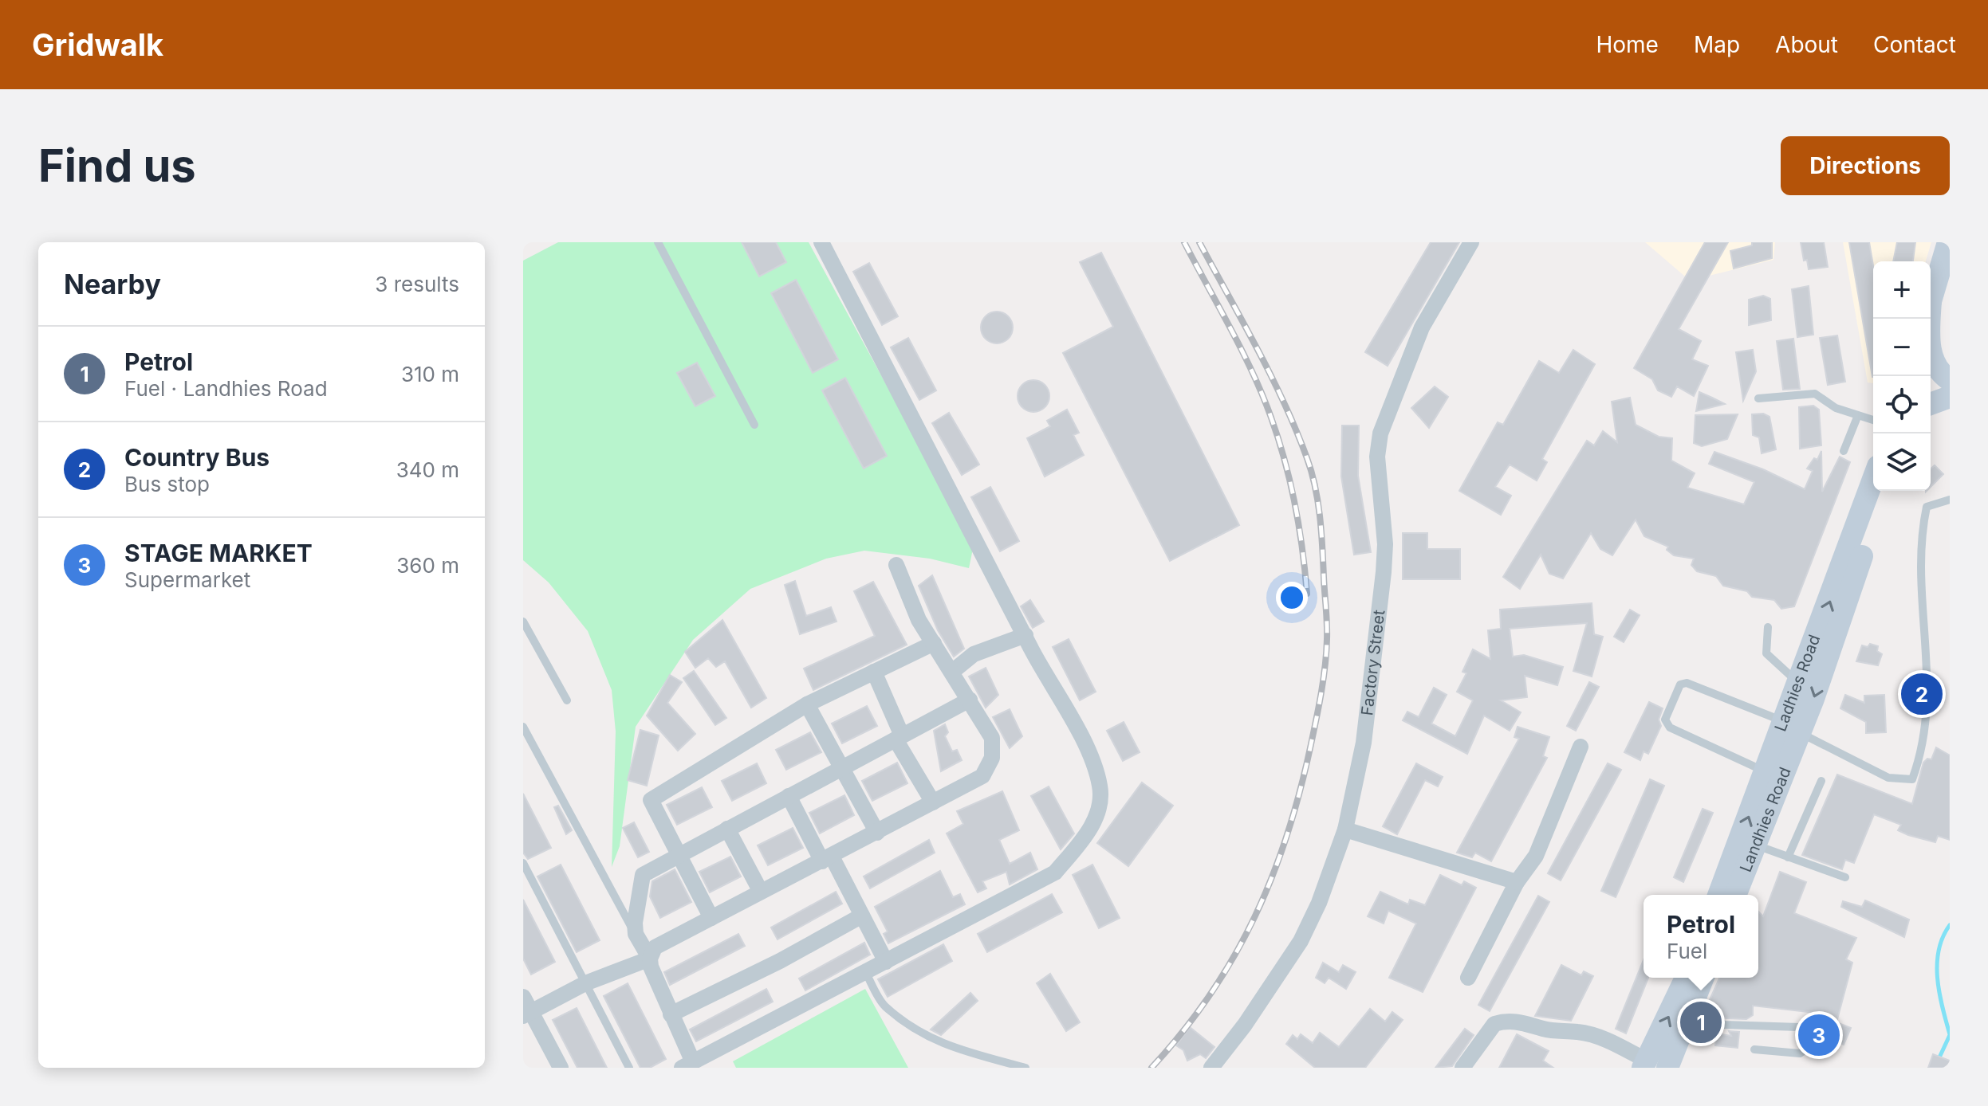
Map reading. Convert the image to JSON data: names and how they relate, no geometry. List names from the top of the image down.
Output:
{
  "streets": {
    "main road": ["Ladhies Road", "Landhies Road"],
    "street": ["Factory Street"]
  },
  "crossings": [
    ["Ladhies Road", "Landhies Road"]
  ],
  "one_way": ["Ladhies Road", "Landhies Road"],
  "page": {
    "header": "Gridwalk",
    "nav": [
      "Home",
      "Map",
      "About",
      "Contact"
    ],
    "buttons": "Directions",
    "title": "Find us",
    "heading": ["Nearby", "3 results"],
    "map_buttons": ["+", "−"],
    "list": [
      {
        "mark": "1",
        "name": "Petrol",
        "note": "Fuel · Landhies Road",
        "value": "310 m"
      },
      {
        "mark": "2",
        "name": "Country Bus",
        "note": "Bus stop",
        "value": "340 m"
      },
      {
        "mark": "3",
        "name": "STAGE MARKET",
        "note": "Supermarket",
        "value": "360 m"
      }
    ],
    "pins": ["2", "1", "3"],
    "popup": ["Petrol", "Fuel"]
  }
}
